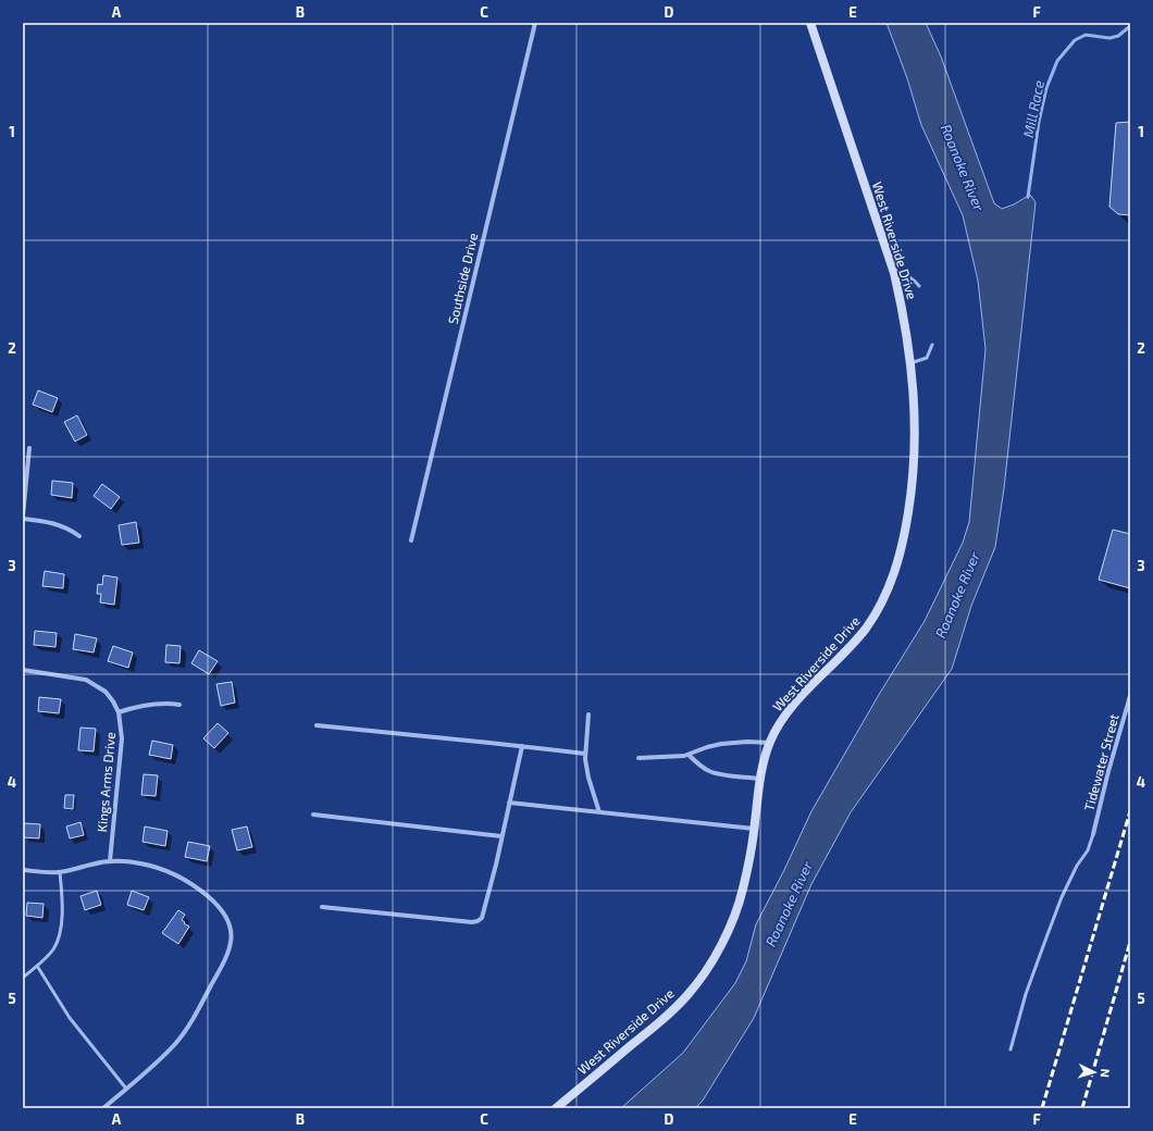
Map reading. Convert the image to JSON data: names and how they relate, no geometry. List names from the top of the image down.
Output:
{
  "streets": {
    "street": [
      "West Riverside Drive",
      "Southside Drive",
      "Tidewater Street",
      "Kings Arms Drive"
    ]
  },
  "water": ["Mill Race", "Roanoke River"],
  "north": "right",
  "grid": {
    "columns": [
      "A",
      "B",
      "C",
      "D",
      "E",
      "F"
    ],
    "rows": [
      "1",
      "2",
      "3",
      "4",
      "5"
    ]
  }
}
